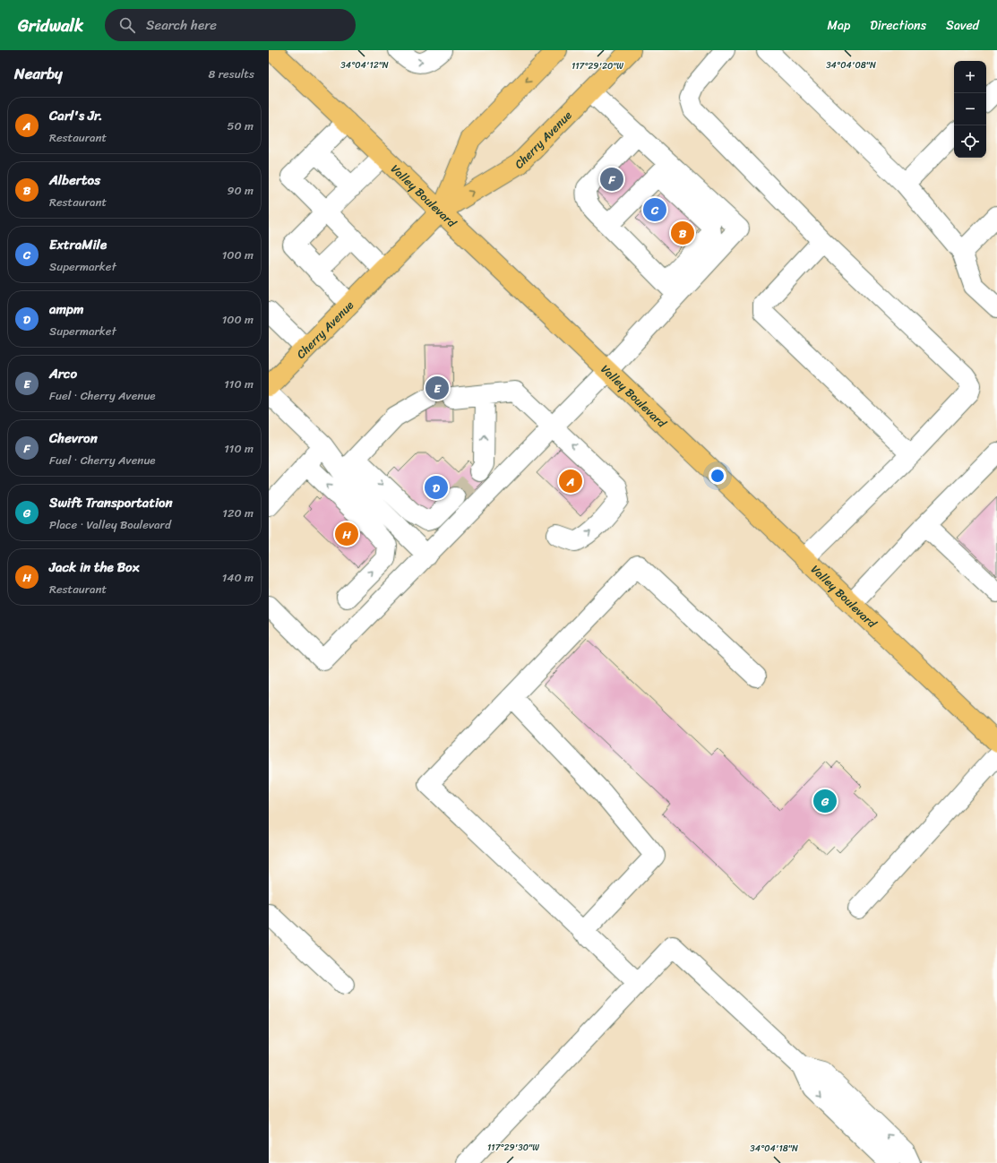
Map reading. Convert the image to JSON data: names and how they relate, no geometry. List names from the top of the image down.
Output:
{
  "streets": {
    "main road": ["Cherry Avenue", "Valley Boulevard"]
  },
  "crossings": [
    ["Cherry Avenue", "Valley Boulevard"]
  ],
  "page": {
    "header": "Gridwalk",
    "search": "Search here",
    "nav": ["Map", "Directions", "Saved"],
    "heading": ["Nearby", "8 results"],
    "map_buttons": ["+", "−"],
    "list": [
      {
        "mark": "A",
        "name": "Carl's Jr.",
        "note": "Restaurant",
        "value": "50 m"
      },
      {
        "mark": "B",
        "name": "Albertos",
        "note": "Restaurant",
        "value": "90 m"
      },
      {
        "mark": "C",
        "name": "ExtraMile",
        "note": "Supermarket",
        "value": "100 m"
      },
      {
        "mark": "D",
        "name": "ampm",
        "note": "Supermarket",
        "value": "100 m"
      },
      {
        "mark": "E",
        "name": "Arco",
        "note": "Fuel · Cherry Avenue",
        "value": "110 m"
      },
      {
        "mark": "F",
        "name": "Chevron",
        "note": "Fuel · Cherry Avenue",
        "value": "110 m"
      },
      {
        "mark": "G",
        "name": "Swift Transportation",
        "note": "Place · Valley Boulevard",
        "value": "120 m"
      },
      {
        "mark": "H",
        "name": "Jack in the Box",
        "note": "Restaurant",
        "value": "140 m"
      }
    ],
    "pins": [
      "F",
      "C",
      "B",
      "E",
      "A",
      "D",
      "H",
      "G"
    ]
  },
  "coordinates": [
    "34°04'12\"N",
    "34°04'08\"N",
    "117°29'20\"W",
    "117°29'30\"W",
    "34°04'18\"N"
  ]
}
